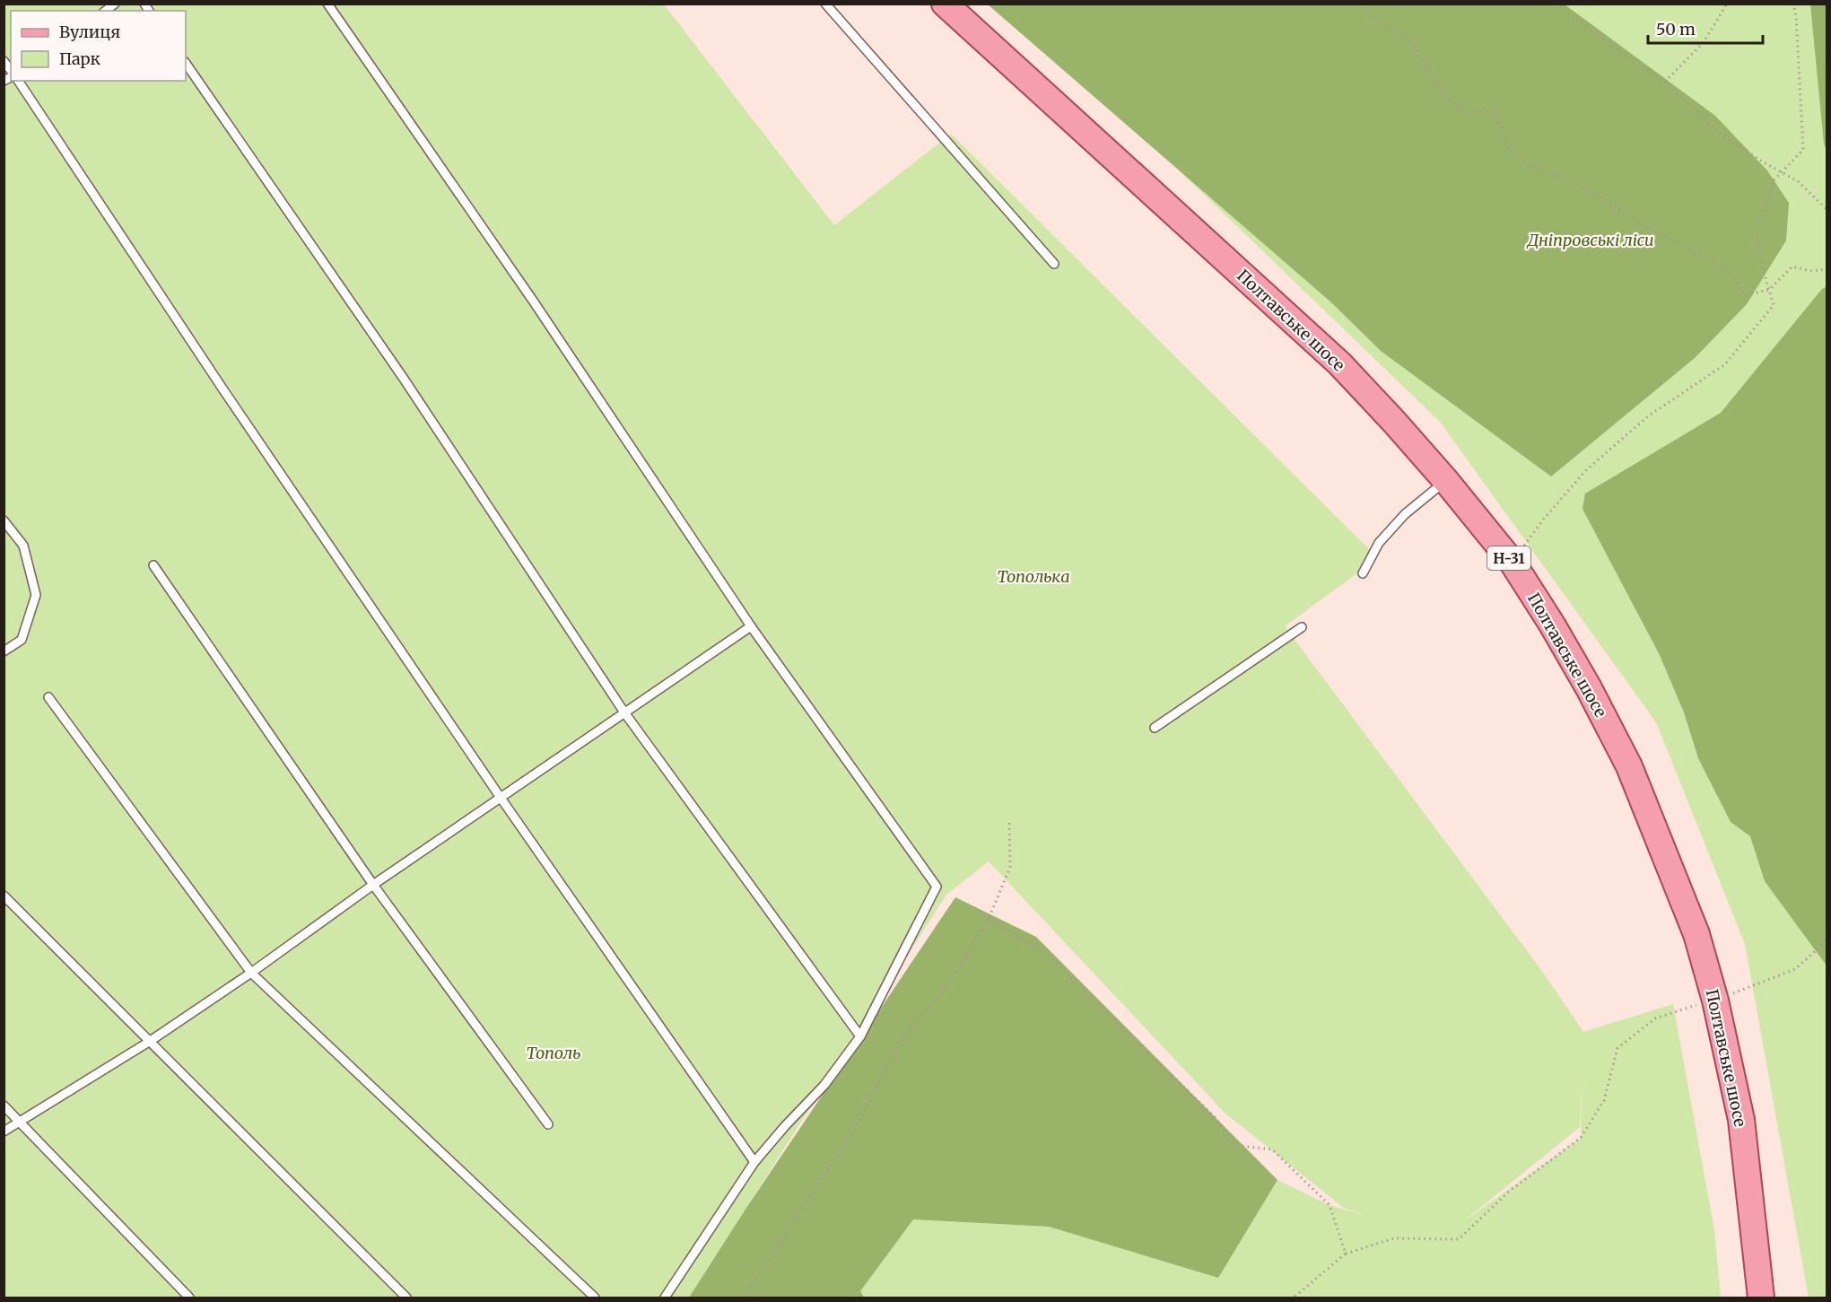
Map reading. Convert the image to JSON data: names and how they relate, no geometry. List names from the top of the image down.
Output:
{
  "streets": {
    "main road": ["Полтавське шосе", "Н-31"]
  },
  "parks": ["Дніпровські ліси", "Тополька", "Тополь"],
  "legend": ["Вулиця", "Парк"],
  "scale_bar": "50 m"
}
